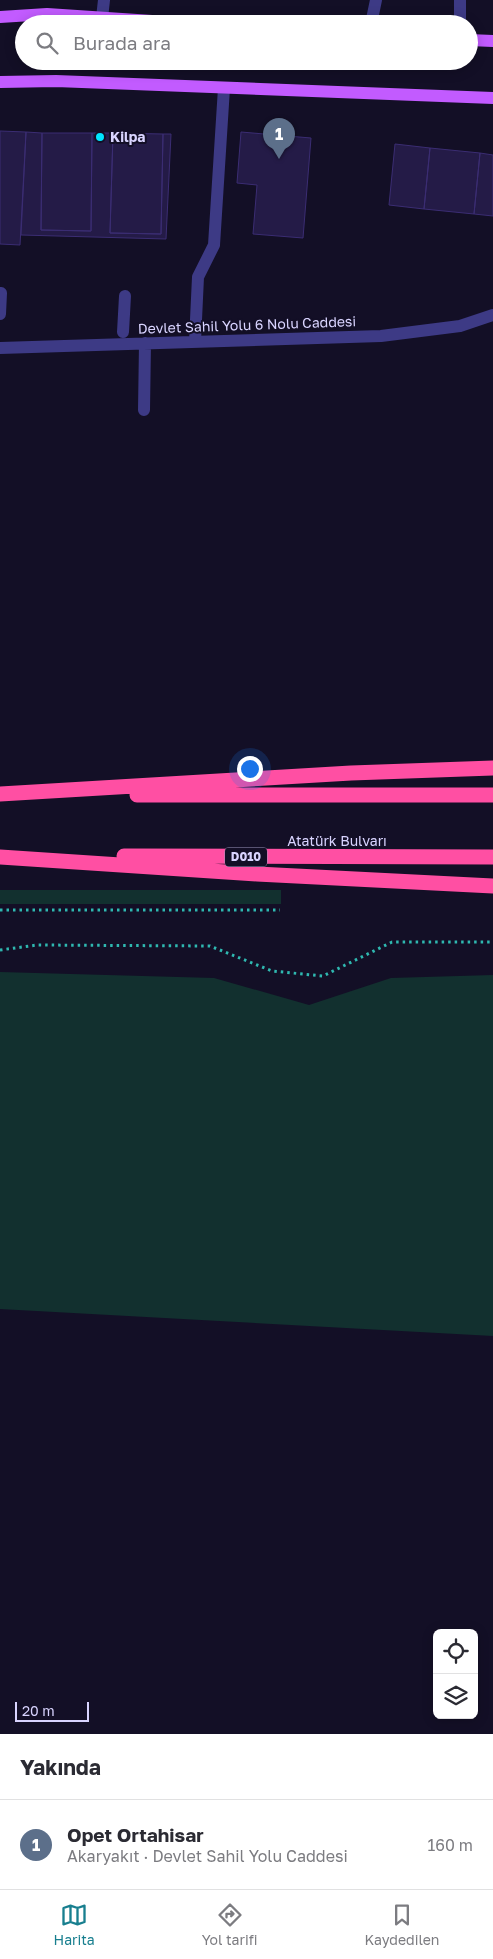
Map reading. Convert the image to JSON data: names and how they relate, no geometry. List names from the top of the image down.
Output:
{
  "streets": {
    "highway": ["Atatürk Bulvarı", "D010"],
    "street": ["Devlet Sahil Yolu 6 Nolu Caddesi"]
  },
  "places": ["Kilpa"],
  "scale_bar": "20 m",
  "page": {
    "search": "Burada ara",
    "pins": "1",
    "scale": "20 m",
    "heading": "Yakında",
    "list": [
      {
        "mark": "1",
        "name": "Opet Ortahisar",
        "note": "Akaryakıt · Devlet Sahil Yolu Caddesi",
        "value": "160 m"
      }
    ],
    "nav": ["Harita", "Yol tarifi", "Kaydedilen"]
  }
}
